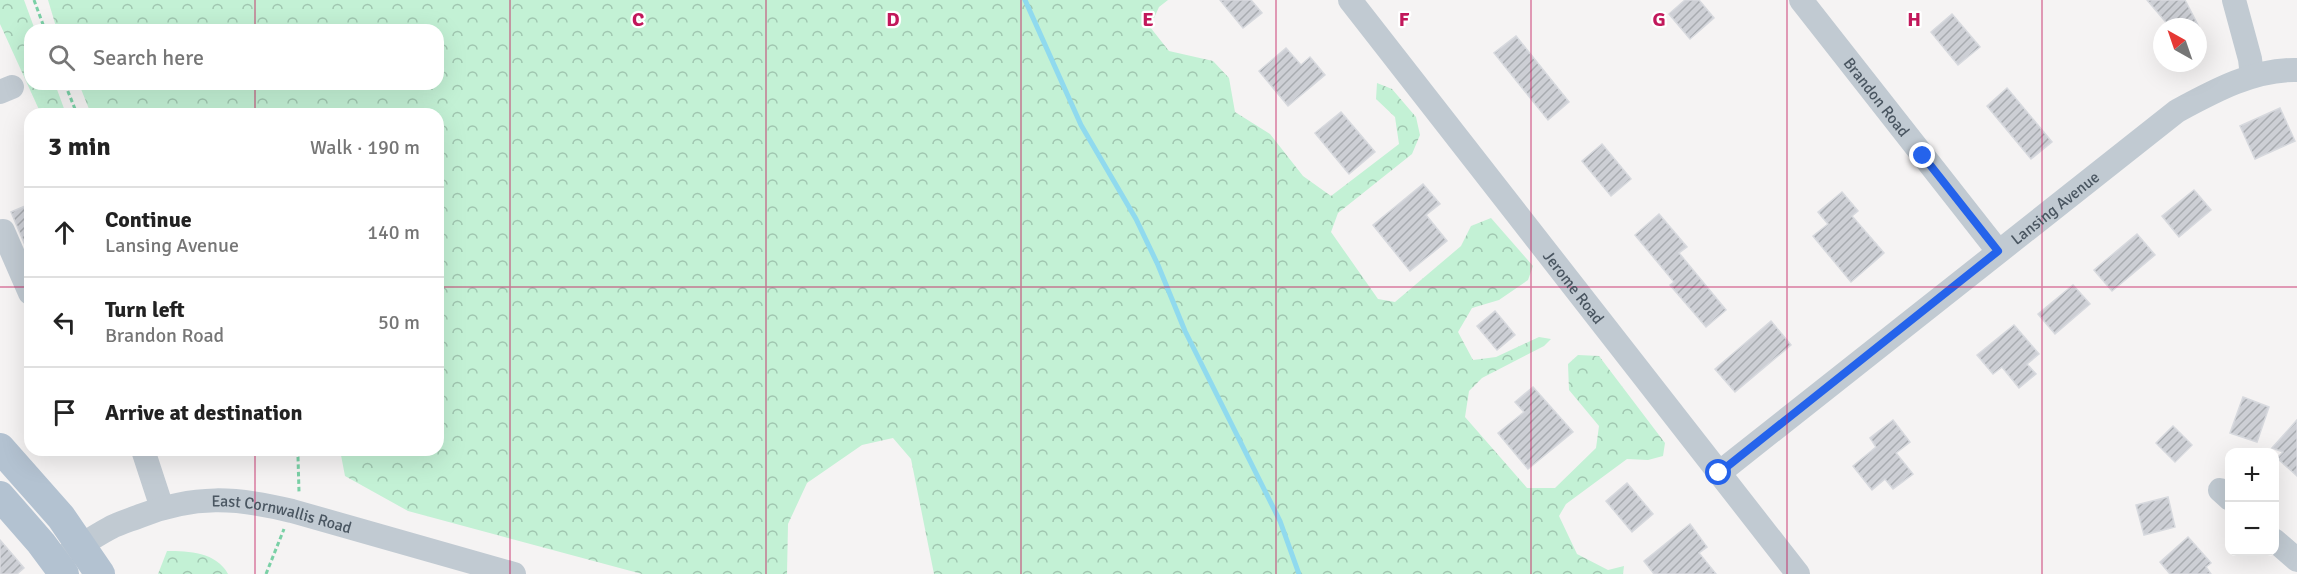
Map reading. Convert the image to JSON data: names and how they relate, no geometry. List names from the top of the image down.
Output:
{
  "streets": {
    "street": [
      "Brandon Road",
      "Lansing Avenue",
      "Jerome Road",
      "East Cornwallis Road"
    ]
  },
  "crossings": [
    ["Brandon Road", "Lansing Avenue"],
    ["Lansing Avenue", "Jerome Road"]
  ],
  "north": "top left",
  "page": {
    "search": "Search here",
    "heading": ["3 min", "Walk · 190 m"],
    "list": [
      ["Continue", "Lansing Avenue", "140 m"],
      ["Turn left", "Brandon Road", "50 m"],
      "Arrive at destination"
    ],
    "map_buttons": ["+", "−"]
  },
  "grid": {
    "columns": [
      "C",
      "D",
      "E",
      "F",
      "G",
      "H"
    ]
  }
}
